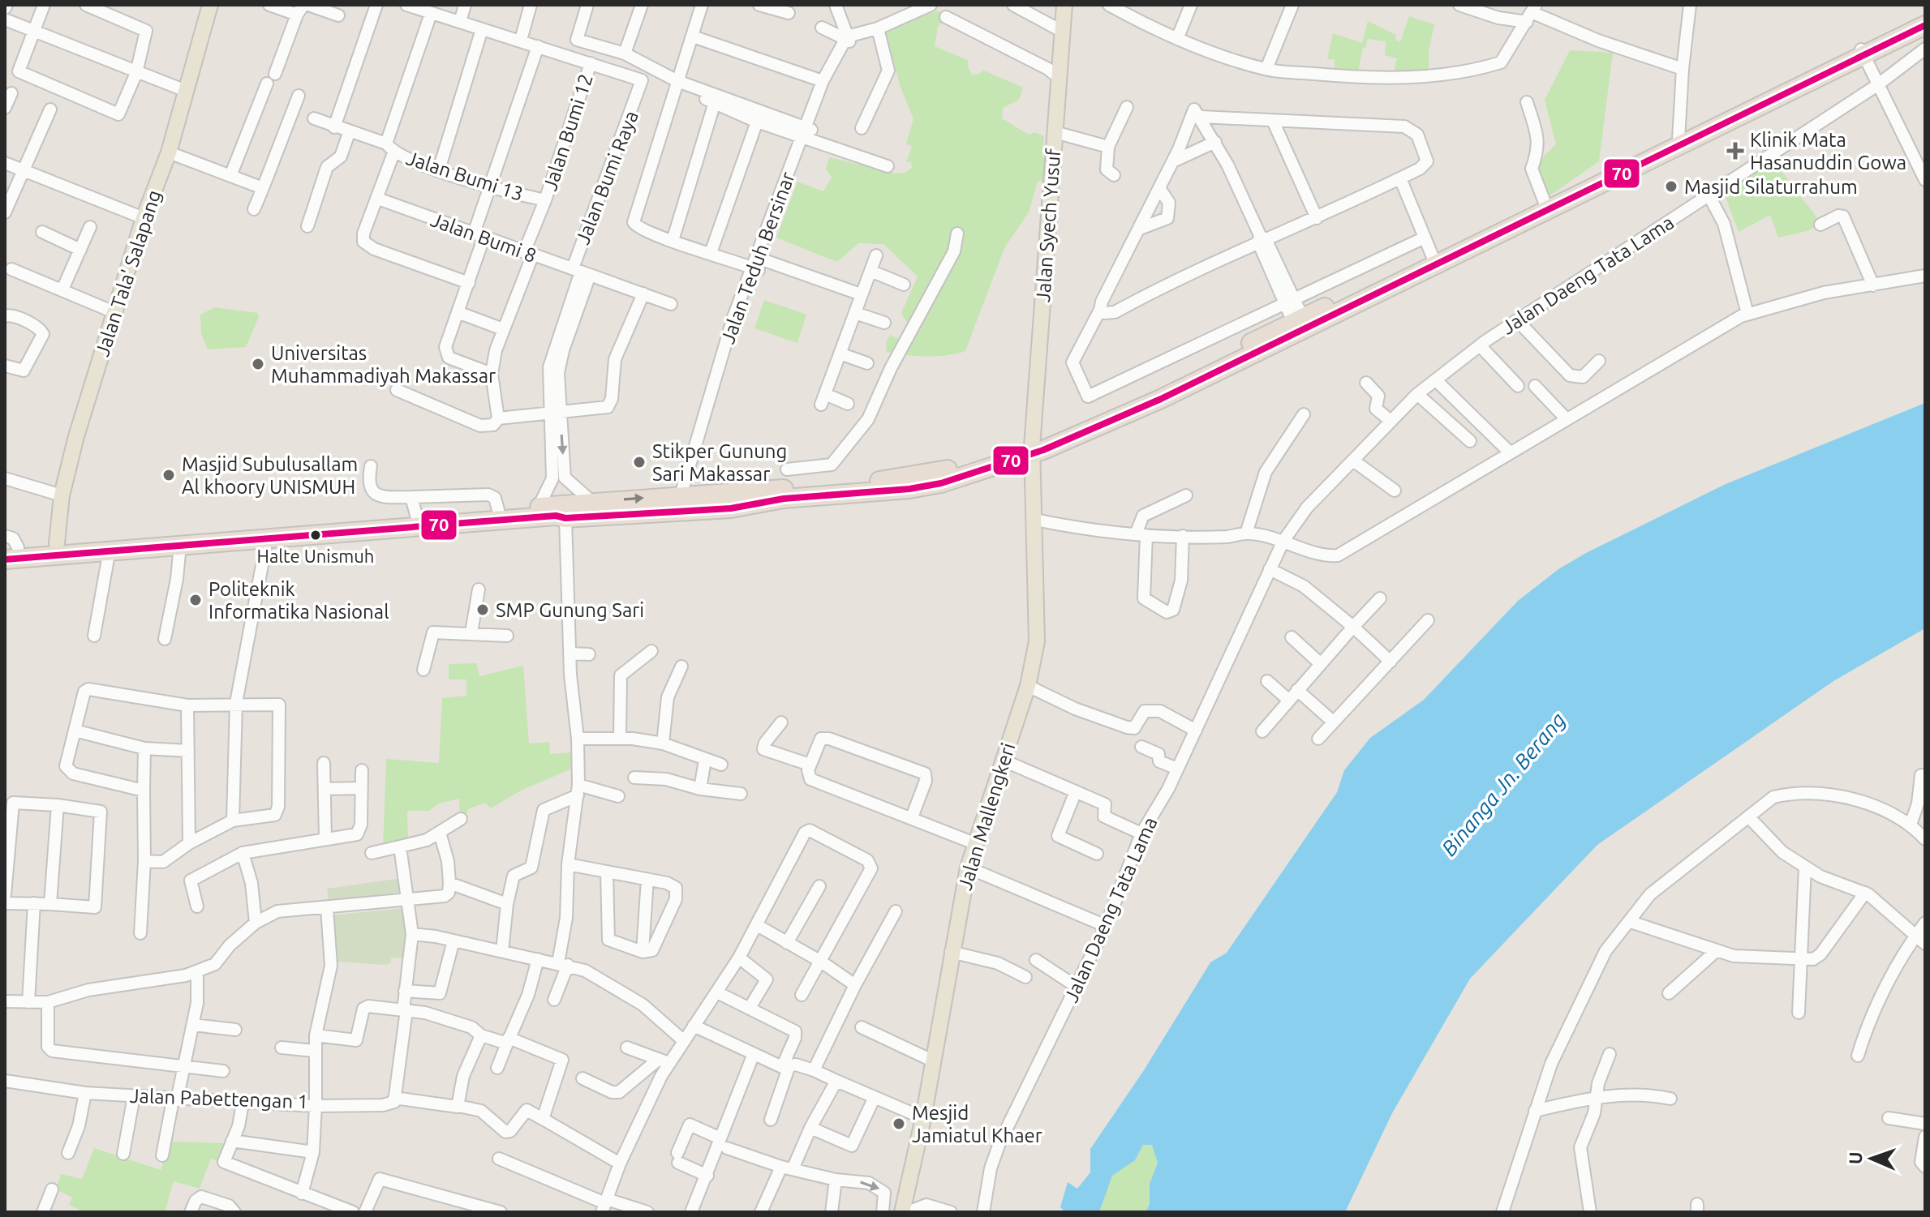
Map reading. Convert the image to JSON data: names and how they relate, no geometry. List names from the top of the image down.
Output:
{
  "streets": {
    "main road": ["Jalan Syech Yusuf", "Jalan Tala' Salapang", "Jalan Mallengkeri"],
    "street": [
      "Jalan Bumi 12",
      "Jalan Bumi 13",
      "Jalan Bumi Raya",
      "Jalan Bumi 8",
      "Jalan Teduh Bersinar",
      "Jalan Daeng Tata Lama",
      "Jalan Pabettengan 1"
    ]
  },
  "crossings": [
    ["Jalan Bumi 12", "Jalan Bumi 13"],
    ["Jalan Bumi 12", "Jalan Bumi Raya"],
    ["Jalan Bumi 13", "Jalan Bumi 8"],
    ["Jalan Bumi Raya", "Jalan Bumi 8"],
    ["Jalan Syech Yusuf", "Jalan Mallengkeri"]
  ],
  "water": ["Binanga Jn. Berang"],
  "places": {
    "health": ["Klinik Mata Hasanuddin Gowa"],
    "other": [
      "Masjid Silaturrahum",
      "Universitas Muhammadiyah Makassar",
      "Stikper Gunung Sari Makassar",
      "Masjid Subulusallam Al khoory UNISMUH",
      "Halte Unismuh",
      "Politeknik Informatika Nasional",
      "SMP Gunung Sari",
      "Mesjid Jamiatul Khaer"
    ]
  },
  "lines": ["transit line 70"],
  "north": "left"
}
